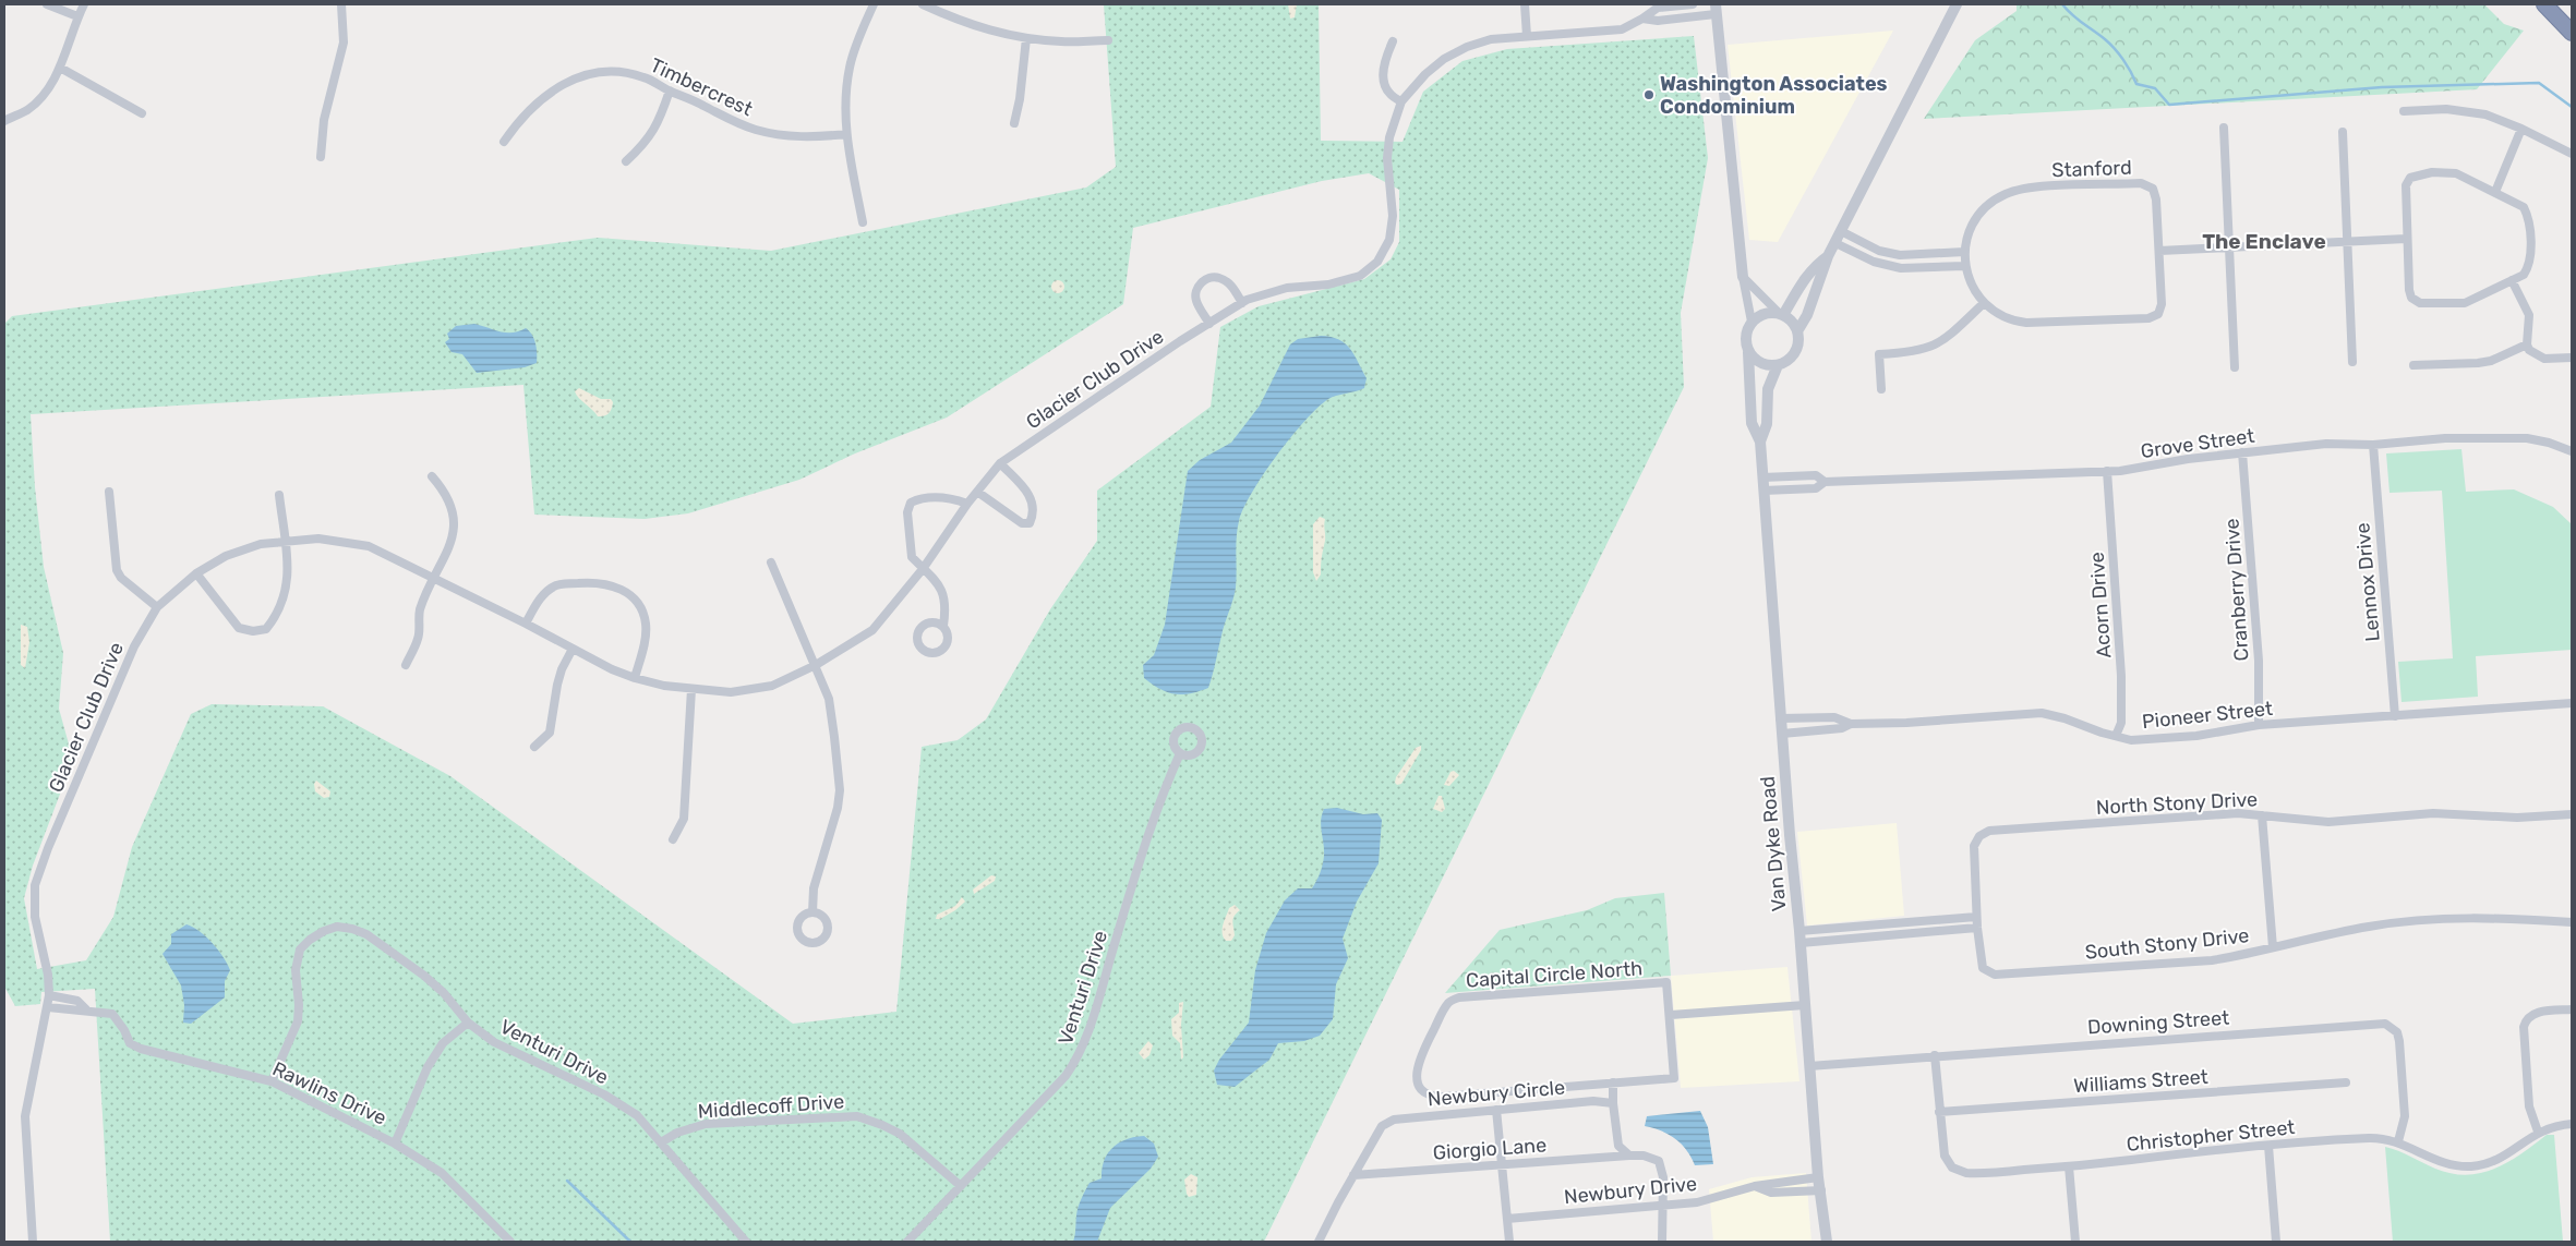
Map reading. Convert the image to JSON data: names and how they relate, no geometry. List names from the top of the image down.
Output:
{
  "streets": {
    "street": [
      "Timbercrest",
      "Stanford",
      "Glacier Club Drive",
      "Grove Street",
      "Lennox Drive",
      "Cranberry Drive",
      "Acorn Drive",
      "Pioneer Street",
      "North Stony Drive",
      "Van Dyke Road",
      "South Stony Drive",
      "Capital Circle North",
      "Venturi Drive",
      "Downing Street",
      "Williams Street",
      "Rawlins Drive",
      "Newbury Circle",
      "Middlecoff Drive",
      "Christopher Street",
      "Giorgio Lane",
      "Newbury Drive"
    ]
  },
  "crossings": [
    ["Glacier Club Drive", "Rawlins Drive"],
    ["Grove Street", "Lennox Drive"],
    ["Grove Street", "Cranberry Drive"],
    ["Grove Street", "Acorn Drive"],
    ["Grove Street", "Van Dyke Road"],
    ["Lennox Drive", "Pioneer Street"],
    ["Cranberry Drive", "Pioneer Street"],
    ["Acorn Drive", "Pioneer Street"],
    ["Pioneer Street", "Van Dyke Road"],
    ["Van Dyke Road", "Downing Street"],
    ["Van Dyke Road", "Newbury Drive"],
    ["Venturi Drive", "Rawlins Drive"],
    ["Venturi Drive", "Middlecoff Drive"],
    ["Downing Street", "Christopher Street"],
    ["Williams Street", "Christopher Street"],
    ["Newbury Circle", "Giorgio Lane"]
  ],
  "districts": ["The Enclave"],
  "places": ["Washington Associates Condominium"]
}
